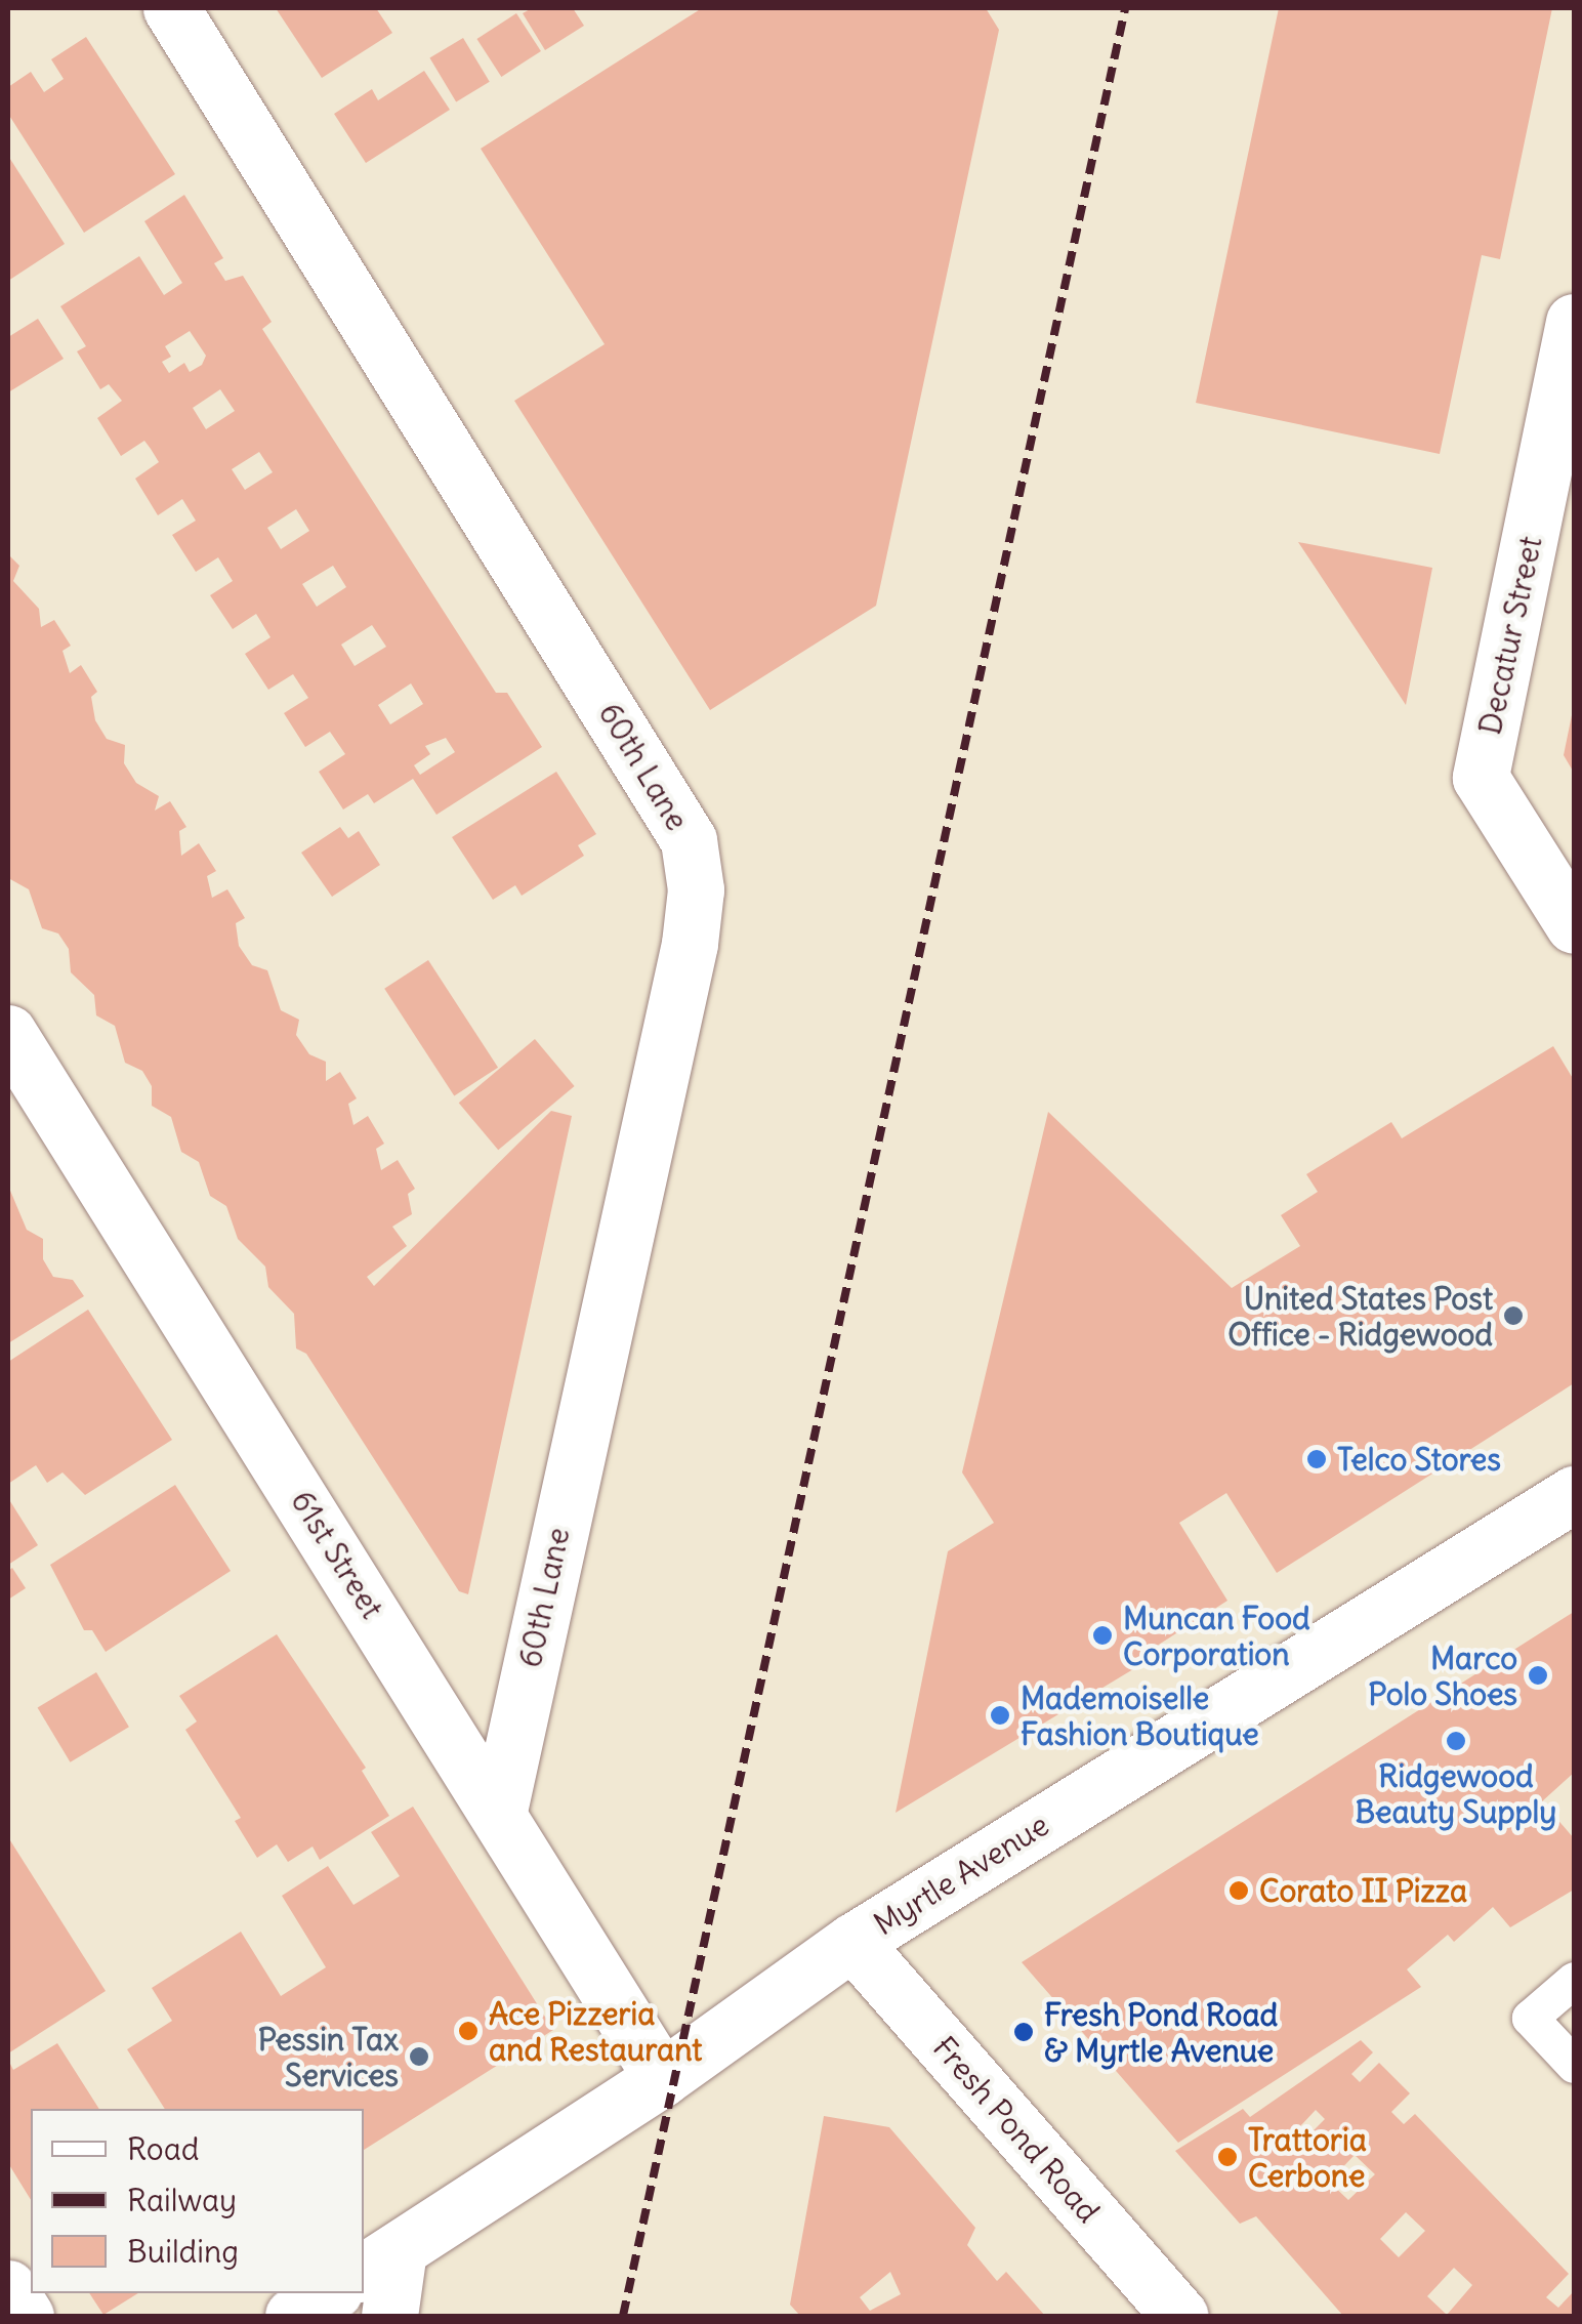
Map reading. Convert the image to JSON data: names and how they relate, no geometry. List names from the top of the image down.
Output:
{
  "streets": {
    "street": [
      "Decatur Street",
      "60th Lane",
      "61st Street",
      "Myrtle Avenue",
      "Fresh Pond Road"
    ]
  },
  "crossings": [
    ["60th Lane", "61st Street"],
    ["61st Street", "Myrtle Avenue"],
    ["Myrtle Avenue", "Fresh Pond Road"]
  ],
  "places": [
    "United States Post Office - Ridgewood",
    "Telco Stores",
    "Muncan Food Corporation",
    "Marco Polo Shoes",
    "Mademoiselle Fashion Boutique",
    "Ridgewood Beauty Supply",
    "Corato II Pizza",
    "Ace Pizzeria and Restaurant",
    "Fresh Pond Road & Myrtle Avenue",
    "Pessin Tax Services",
    "Trattoria Cerbone"
  ],
  "legend": ["Road", "Railway", "Building"]
}
